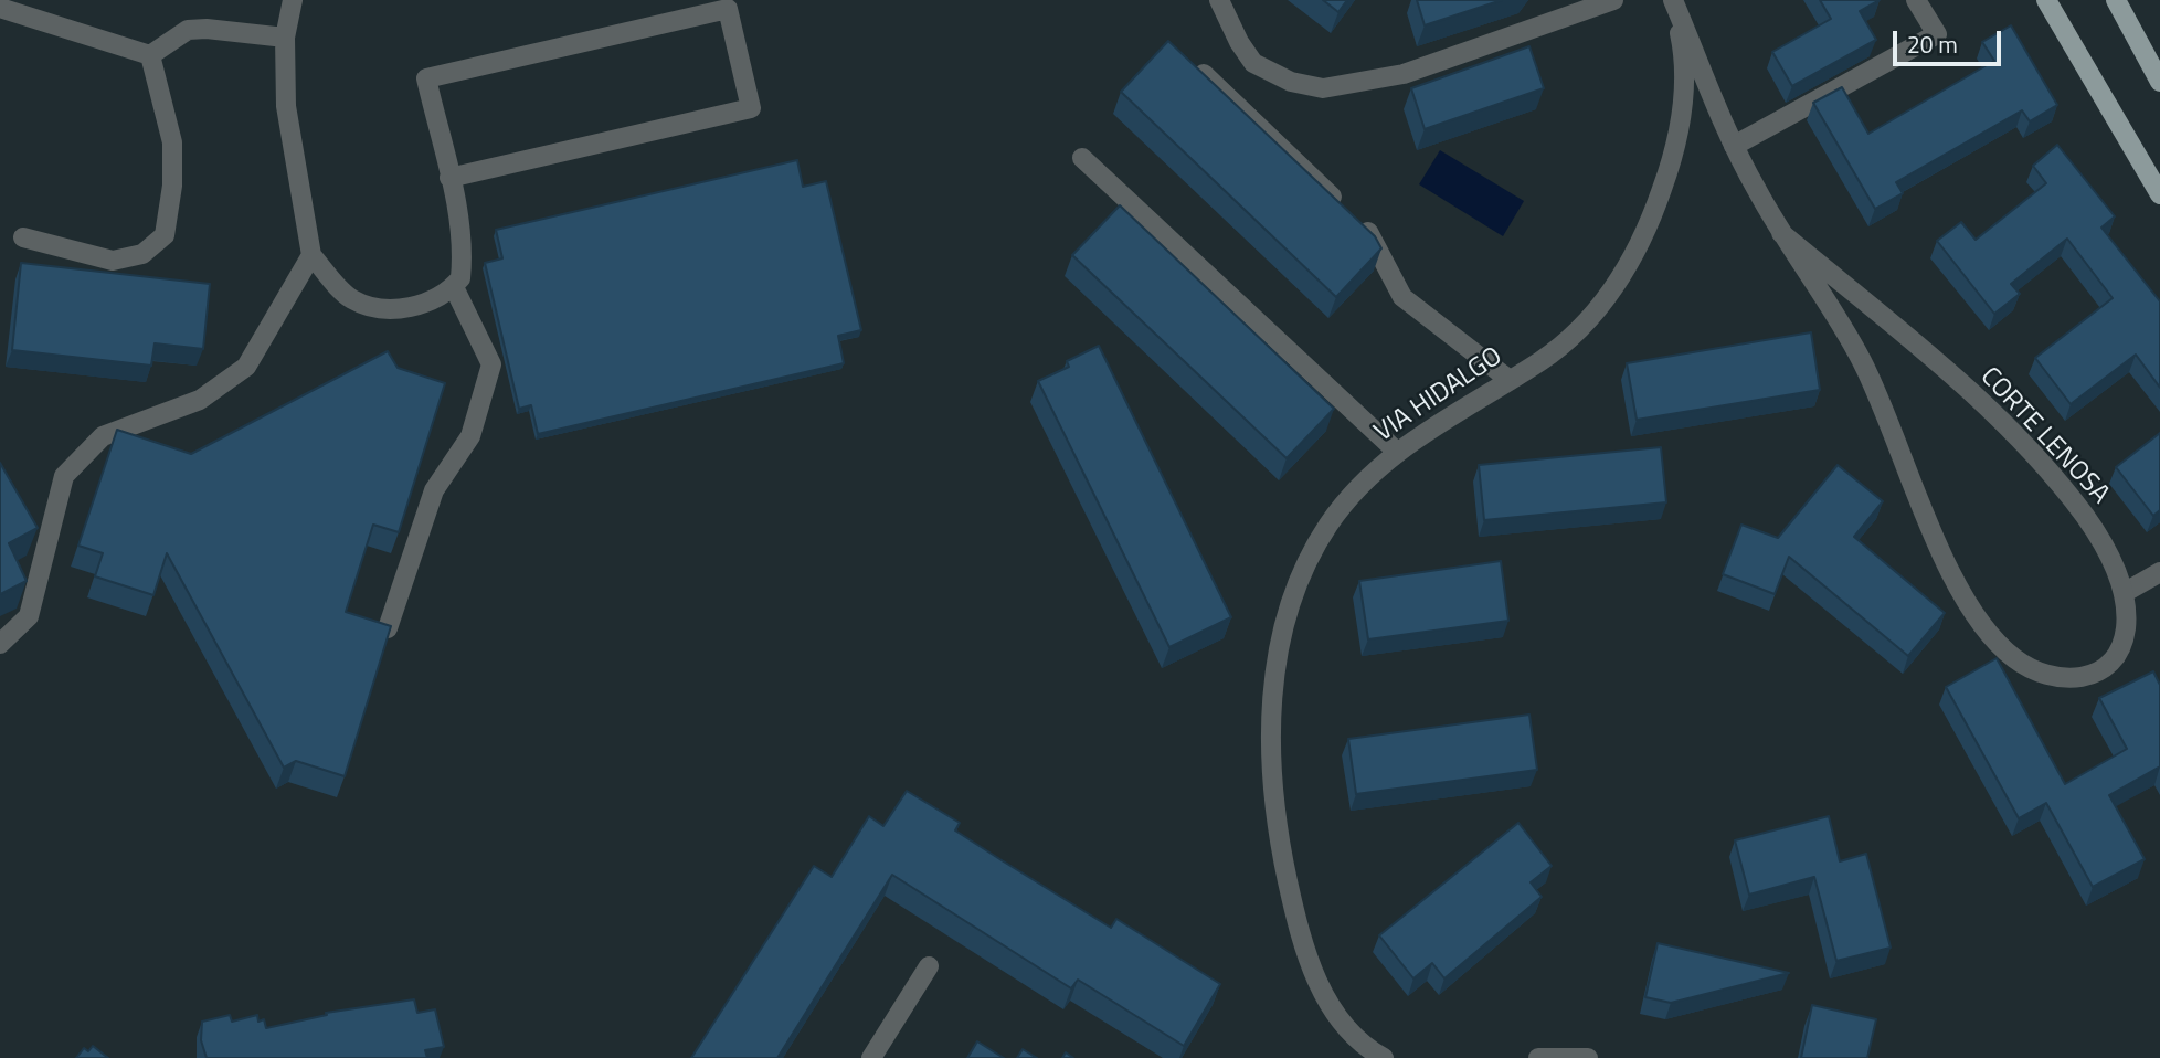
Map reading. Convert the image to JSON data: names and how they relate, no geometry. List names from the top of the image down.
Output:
{
  "streets": {
    "street": ["VIA HIDALGO", "CORTE LENOSA"]
  },
  "crossings": [
    ["VIA HIDALGO", "CORTE LENOSA"]
  ],
  "scale_bar": "20 m"
}
